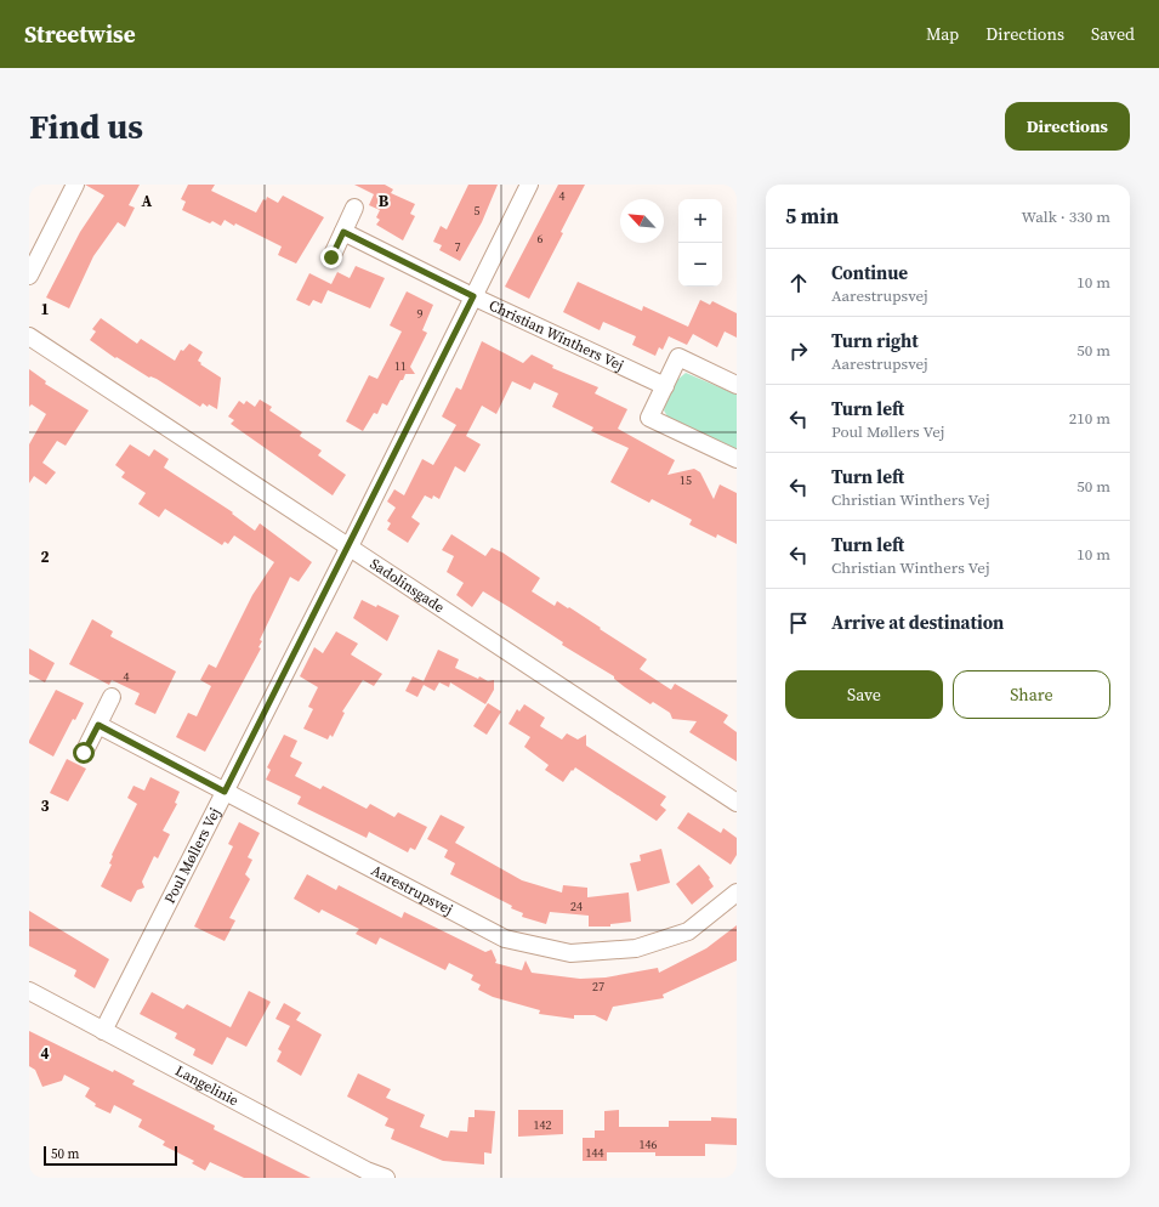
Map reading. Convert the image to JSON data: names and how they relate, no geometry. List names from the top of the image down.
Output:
{
  "streets": {
    "street": [
      "Christian Winthers Vej",
      "Sadolinsgade",
      "Poul Møllers Vej",
      "Aarestrupsvej",
      "Langelinie"
    ]
  },
  "crossings": [
    ["Christian Winthers Vej", "Poul Møllers Vej"],
    ["Sadolinsgade", "Poul Møllers Vej"],
    ["Poul Møllers Vej", "Aarestrupsvej"],
    ["Poul Møllers Vej", "Langelinie"]
  ],
  "house_numbers": [
    "4",
    "5",
    "6",
    "7",
    "9",
    "11",
    "15",
    "4",
    "24",
    "27",
    "142",
    "146",
    "144"
  ],
  "scale_bar": "50 m",
  "north": "top left",
  "page": {
    "header": "Streetwise",
    "nav": ["Map", "Directions", "Saved"],
    "buttons": [
      "Directions",
      ["Save", "Share"]
    ],
    "title": "Find us",
    "heading": ["5 min", "Walk · 330 m"],
    "map_buttons": ["+", "−"],
    "list": [
      ["Continue", "Aarestrupsvej", "10 m"],
      ["Turn right", "Aarestrupsvej", "50 m"],
      ["Turn left", "Poul Møllers Vej", "210 m"],
      ["Turn left", "Christian Winthers Vej", "50 m"],
      ["Turn left", "Christian Winthers Vej", "10 m"],
      "Arrive at destination"
    ],
    "scale": "50 m"
  },
  "grid": {
    "columns": ["A", "B"],
    "rows": [
      "1",
      "2",
      "3",
      "4"
    ]
  }
}
